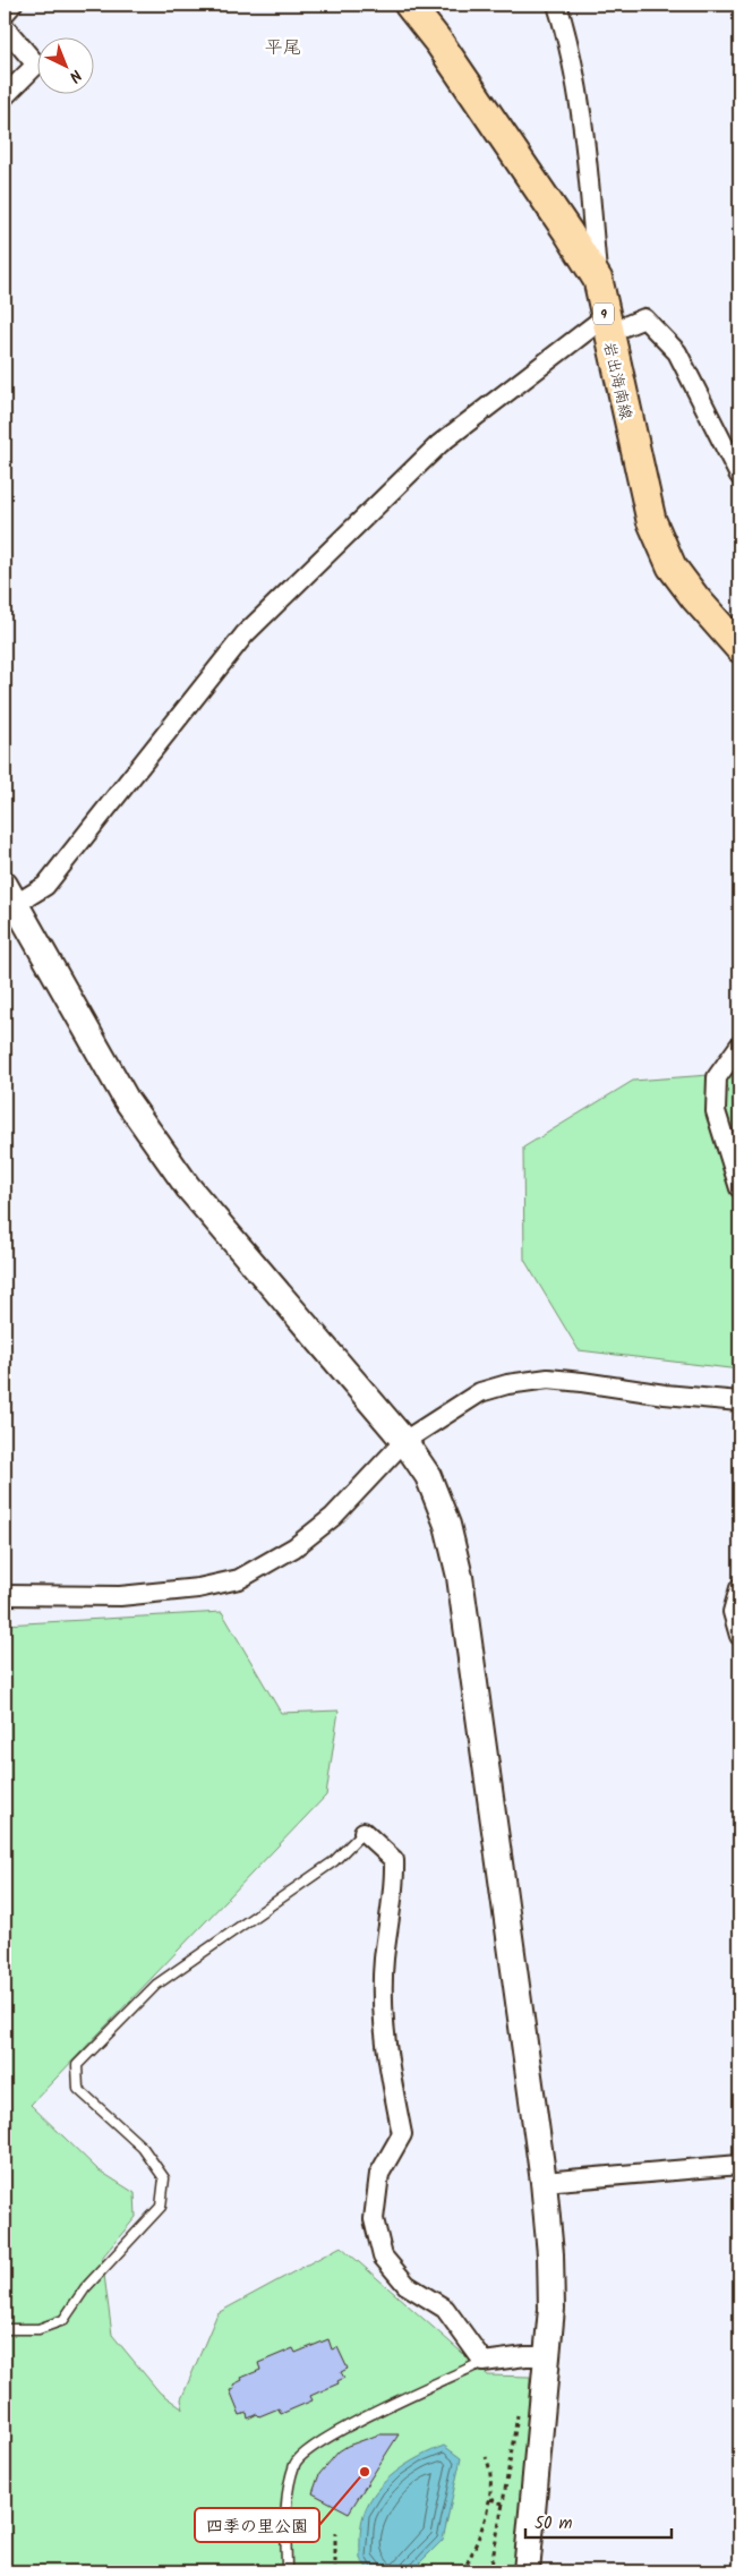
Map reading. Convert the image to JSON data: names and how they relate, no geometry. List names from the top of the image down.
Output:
{
  "streets": {
    "main road": ["9", "岩出海南線"]
  },
  "districts": ["平尾"],
  "places": ["四季の里公園"],
  "scale_bar": "50 m",
  "north": "bottom right"
}
